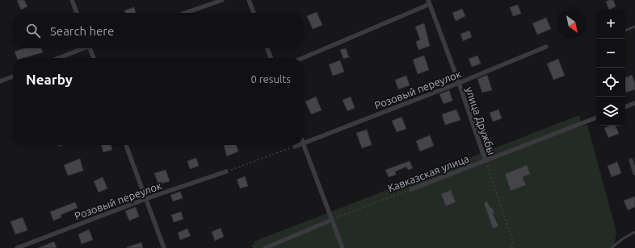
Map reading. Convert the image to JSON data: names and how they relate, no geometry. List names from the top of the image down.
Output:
{
  "streets": {
    "street": ["Розовый переулок", "улица Дружбы", "Кавказcкая улица"]
  },
  "crossings": [
    ["Розовый переулок", "улица Дружбы"],
    ["улица Дружбы", "Кавказcкая улица"]
  ],
  "north": "bottom right",
  "page": {
    "map_buttons": ["+", "−"],
    "search": "Search here",
    "heading": ["Nearby", "0 results"]
  }
}
